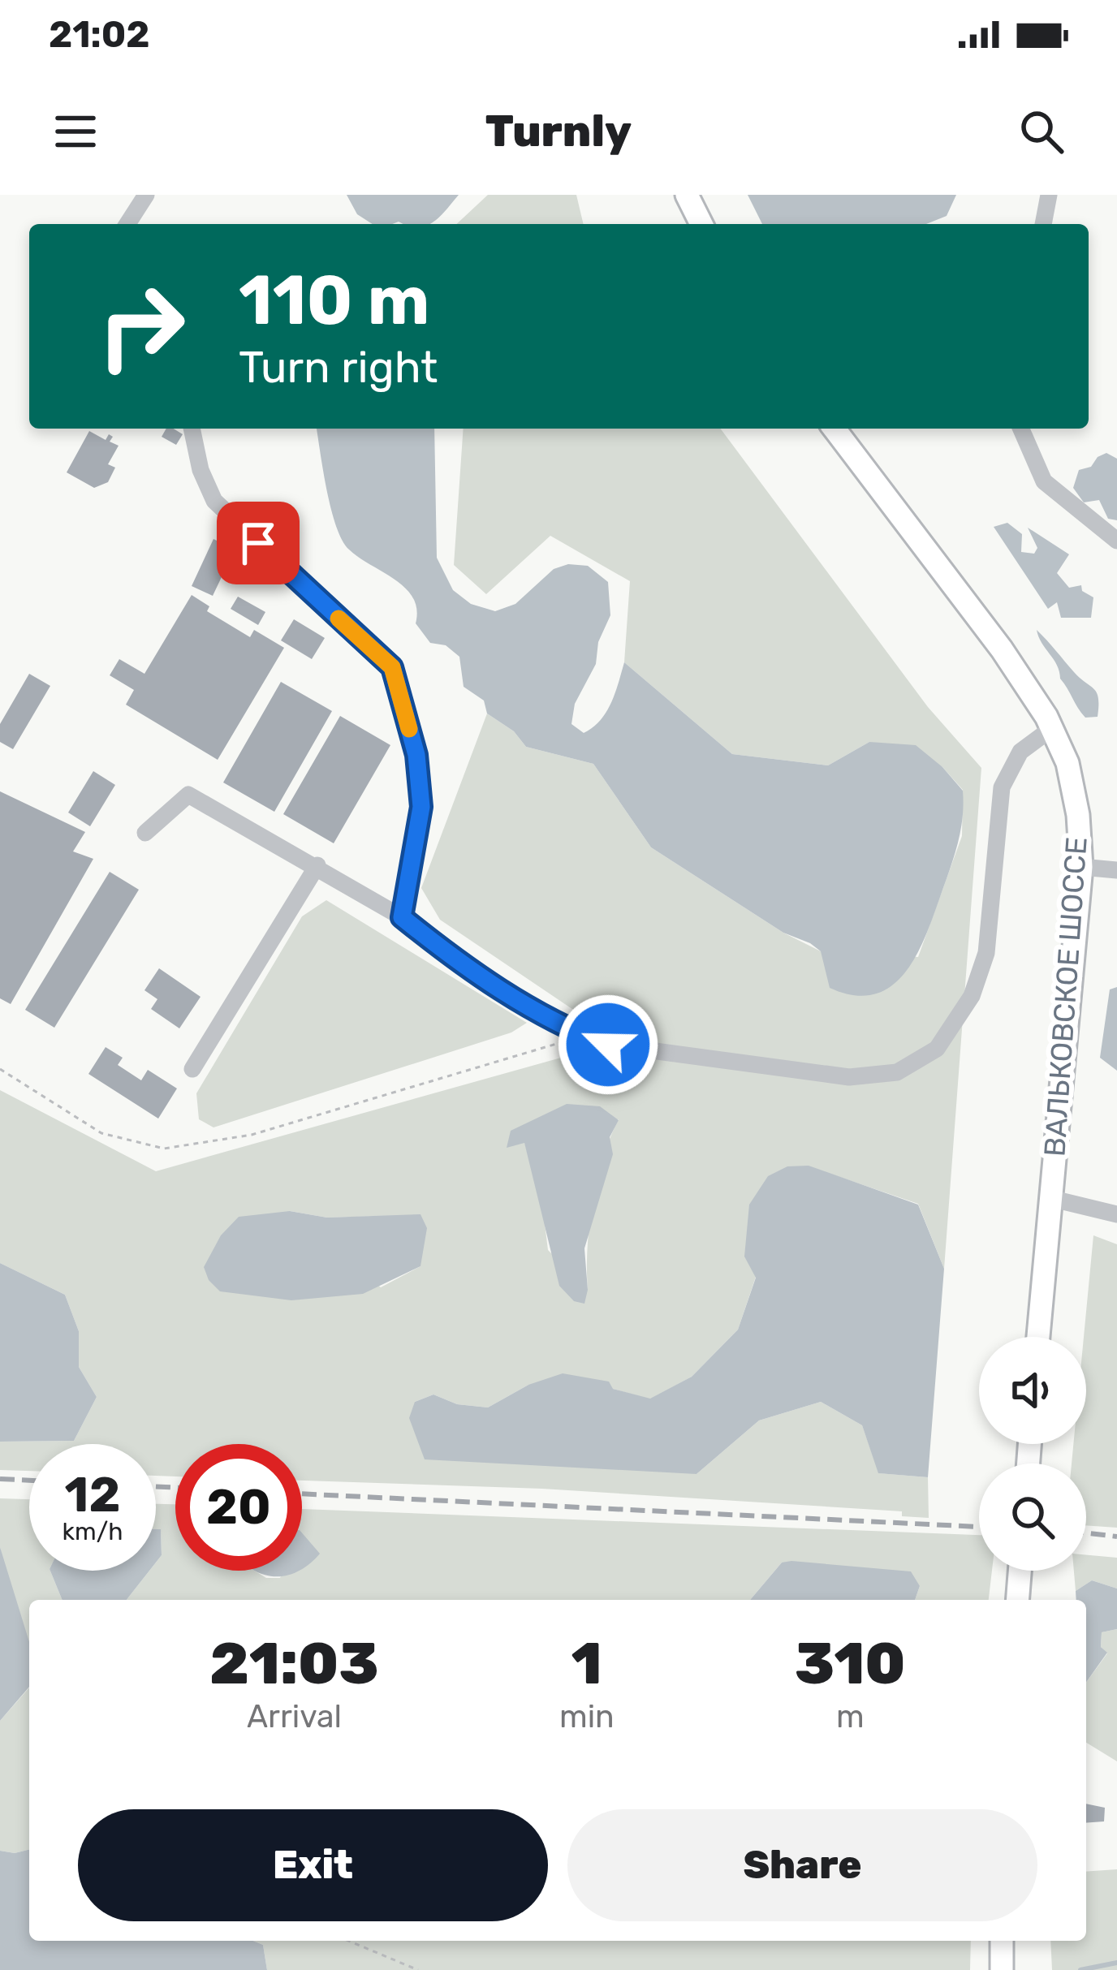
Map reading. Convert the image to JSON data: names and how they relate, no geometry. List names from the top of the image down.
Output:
{
  "streets": {
    "main road": ["ВАЛЬКОВСКОЕ ШОССЕ"]
  },
  "page": {
    "status": "21:02",
    "header": "Turnly",
    "turn": ["110 m", "Turn right"],
    "speed": "12 km/h",
    "limit": "20",
    "eta": [
      "21:03",
      "Arrival",
      "1",
      "min",
      "310",
      "m"
    ],
    "buttons": ["Exit", "Share"]
  }
}
